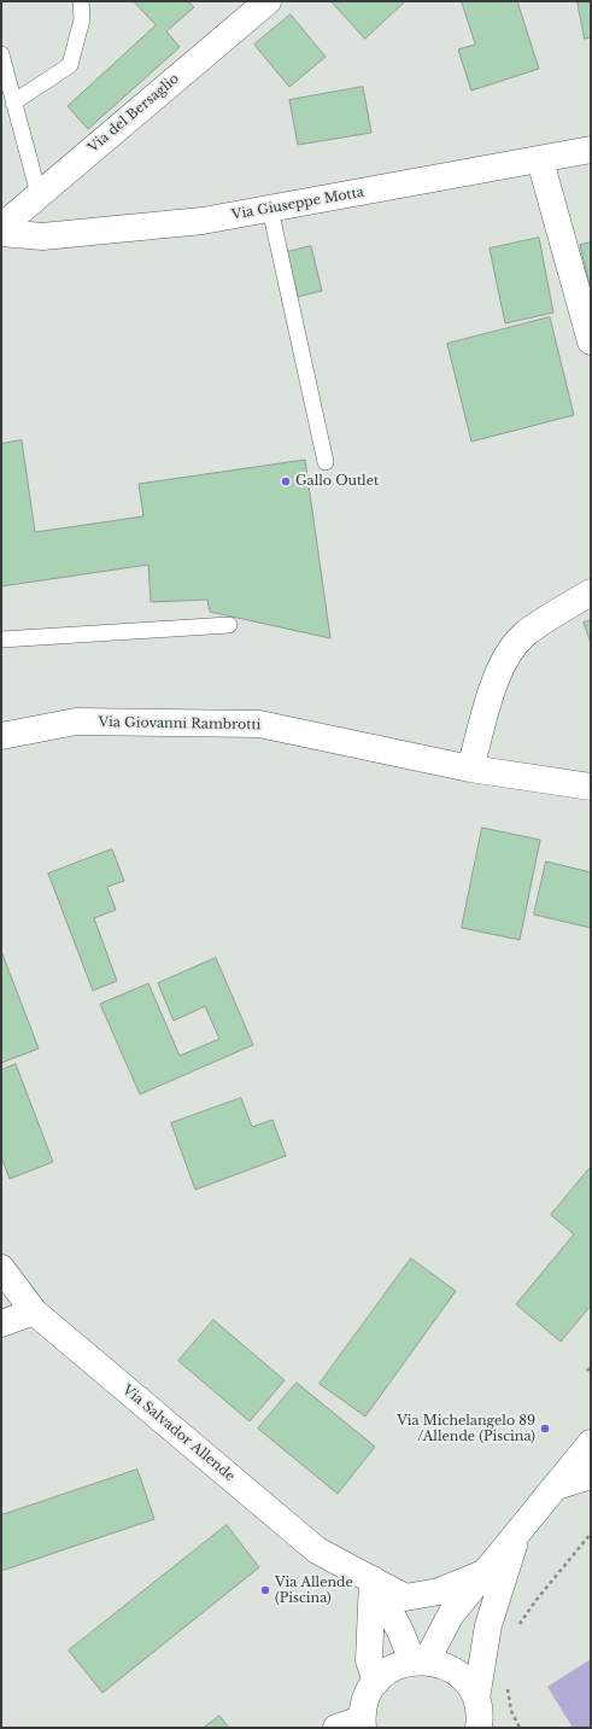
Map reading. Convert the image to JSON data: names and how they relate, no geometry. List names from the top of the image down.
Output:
{
  "streets": {
    "street": [
      "Via del Bersaglio",
      "Via Giuseppe Motta",
      "Via Giovanni Rambrotti",
      "Via Salvador Allende"
    ]
  },
  "places": ["Gallo Outlet", "Via Michelangelo 89 /Allende (Piscina)", "Via Allende (Piscina)"]
}
